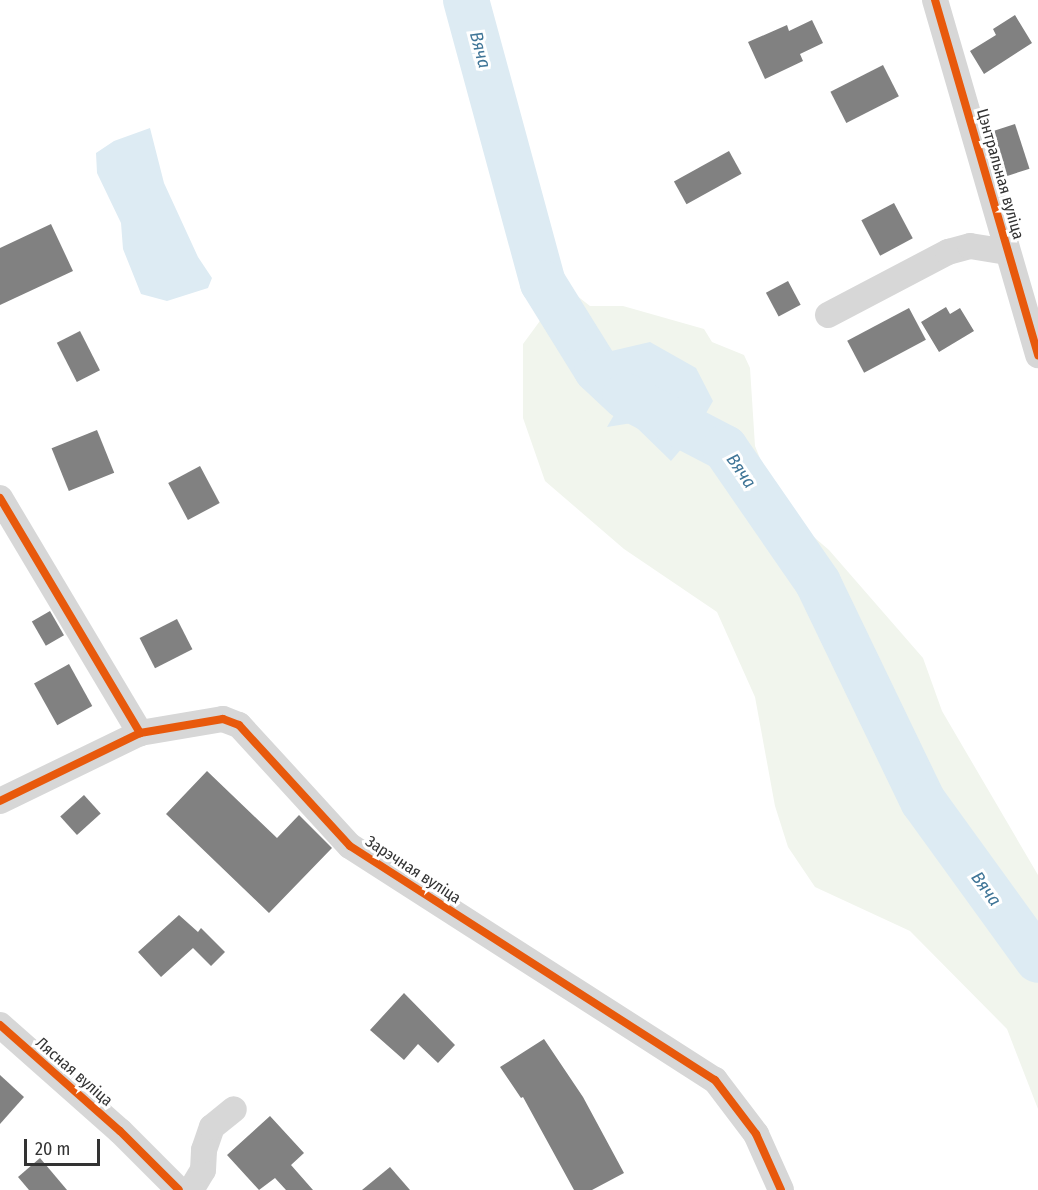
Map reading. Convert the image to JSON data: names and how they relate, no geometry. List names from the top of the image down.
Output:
{
  "streets": {
    "street": ["Цэнтральная вуліца", "Зарэчная вуліца", "Лясная вуліца"]
  },
  "water": ["Вяча"],
  "scale_bar": "20 m"
}
